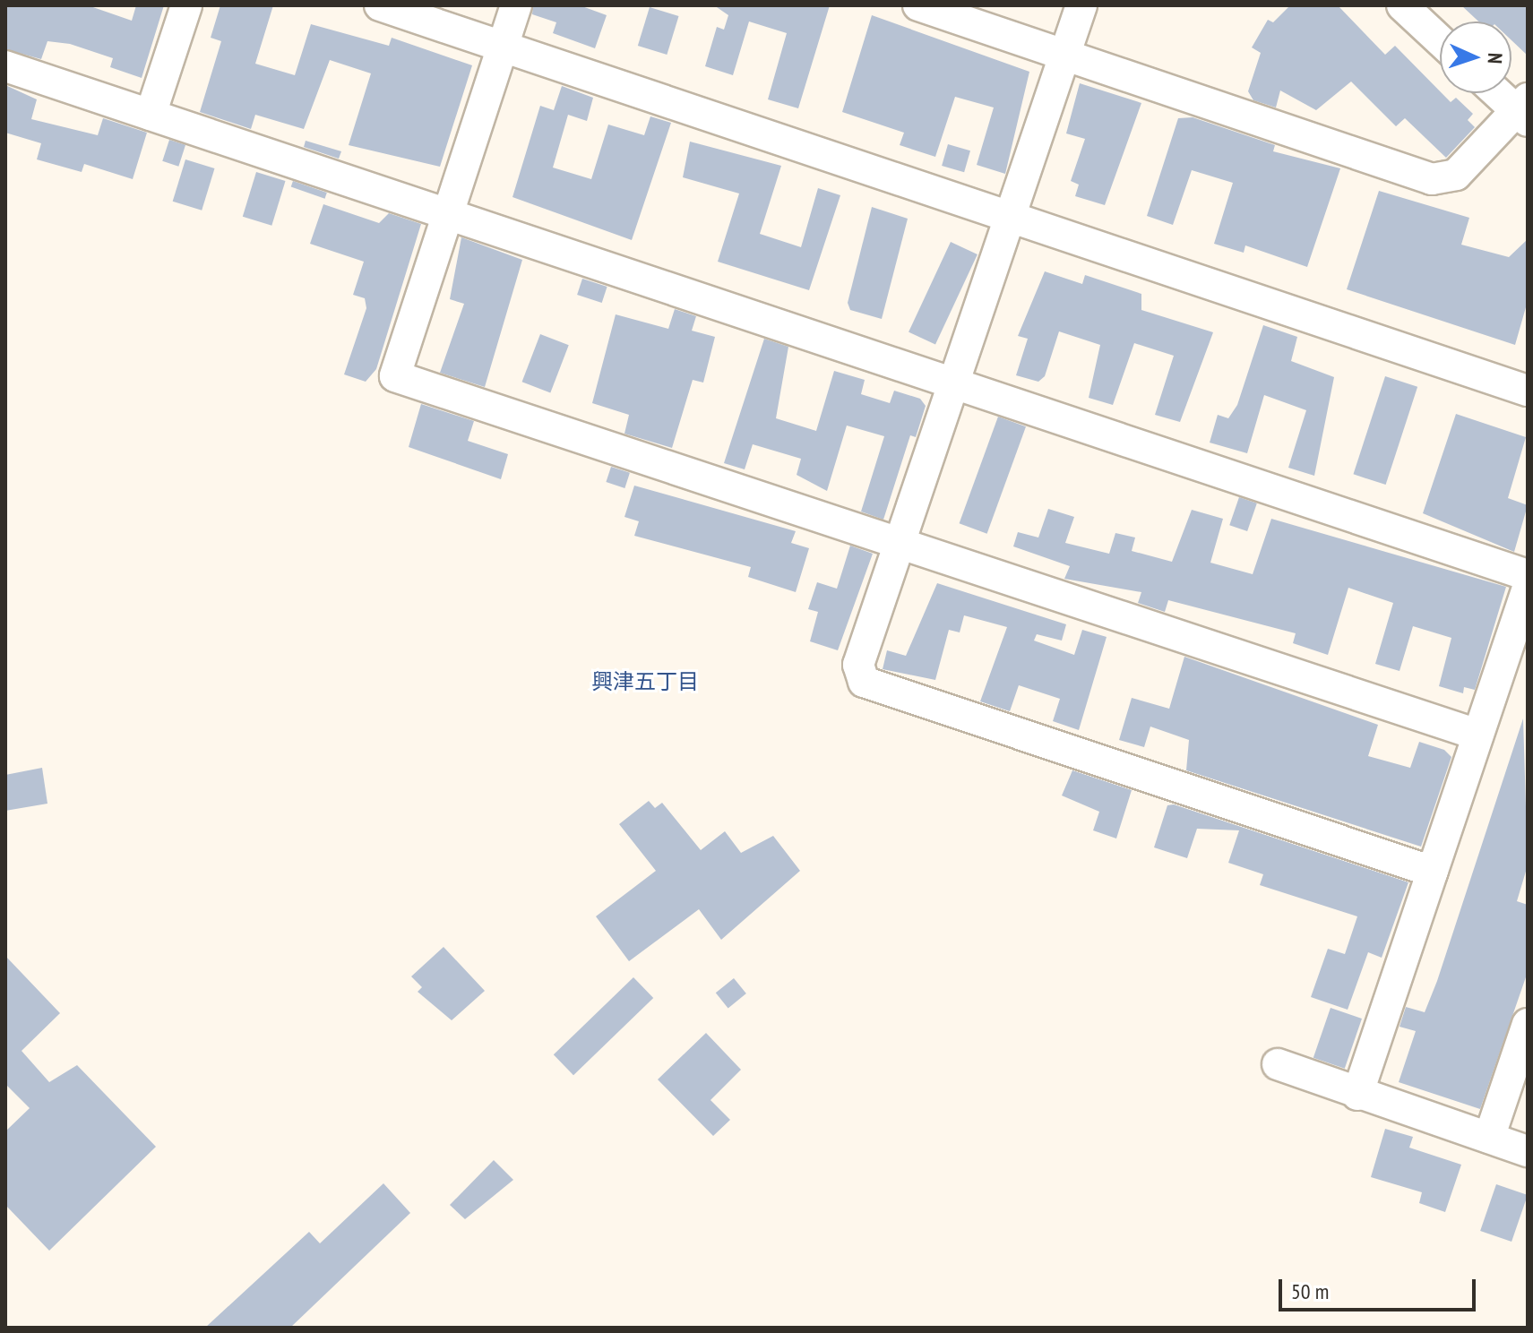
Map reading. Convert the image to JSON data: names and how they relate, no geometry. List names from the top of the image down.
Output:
{
  "districts": ["興津五丁目"],
  "scale_bar": "50 m",
  "north": "right"
}
